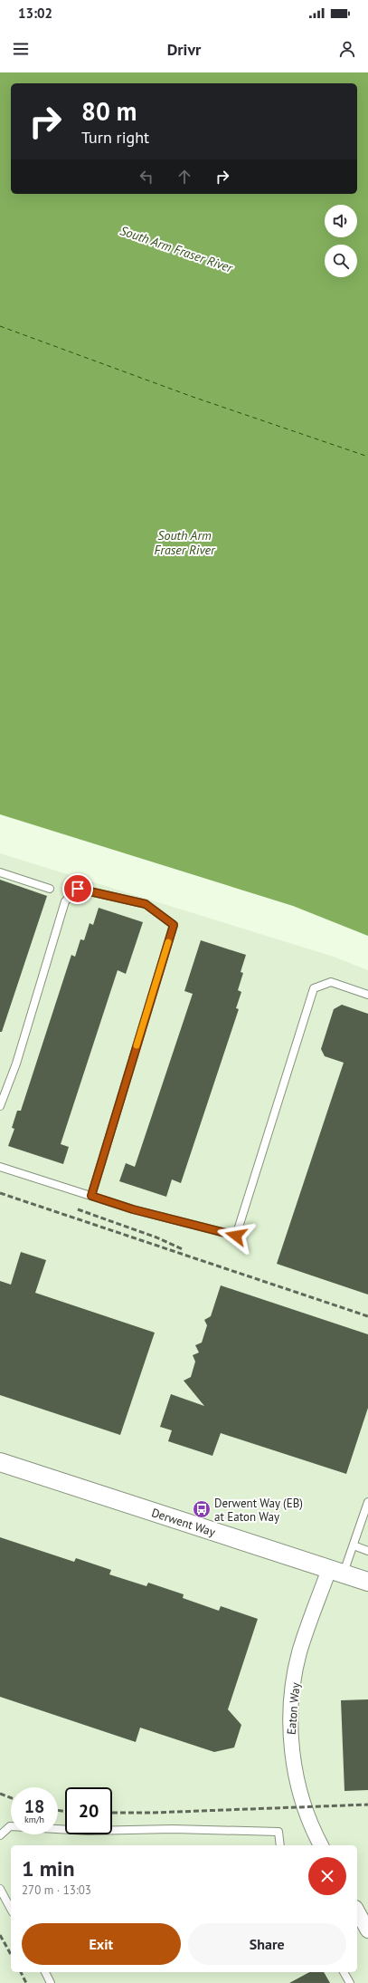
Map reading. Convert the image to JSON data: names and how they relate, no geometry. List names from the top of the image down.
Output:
{
  "streets": {
    "street": ["Derwent Way", "Eaton Way"]
  },
  "crossings": [
    ["Derwent Way", "Eaton Way"]
  ],
  "water": ["South Arm Fraser River"],
  "places": {
    "bus stop": ["Derwent Way (EB) at Eaton Way"]
  },
  "page": {
    "status": "13:02",
    "header": "Drivr",
    "turn": ["80 m", "Turn right"],
    "speed": "18 km/h",
    "limit": "20",
    "heading": ["1 min", "270 m · 13:03"],
    "buttons": ["Exit", "Share"]
  }
}
